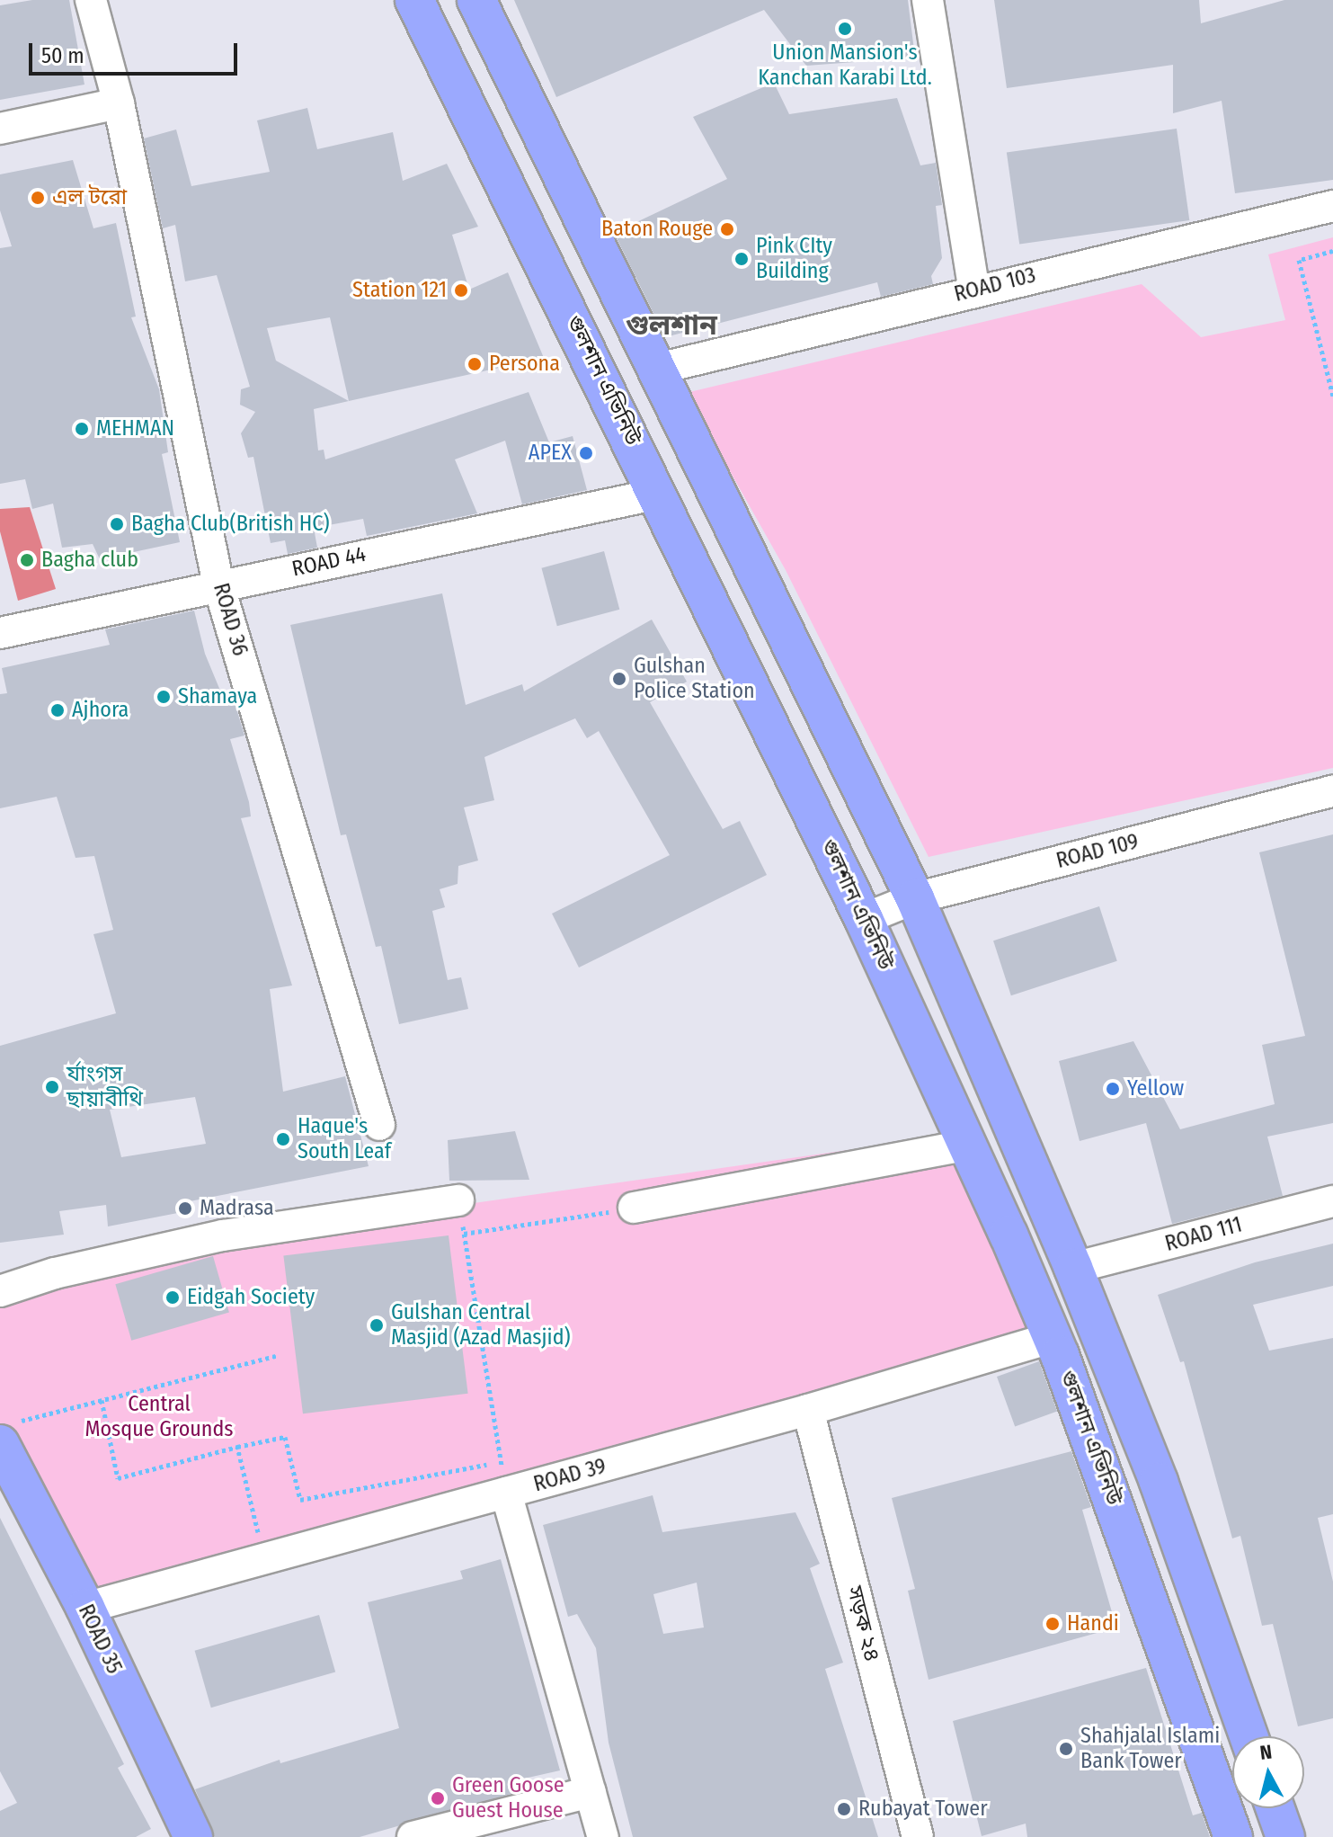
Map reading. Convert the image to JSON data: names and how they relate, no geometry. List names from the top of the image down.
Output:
{
  "streets": {
    "main road": ["গুলশান এভিনিউ", "ROAD 35"],
    "street": [
      "ROAD 103",
      "ROAD 44",
      "ROAD 36",
      "ROAD 109",
      "ROAD 111",
      "ROAD 39",
      "সড়ক ২৪"
    ]
  },
  "crossings": [
    ["ROAD 103", "গুলশান এভিনিউ"],
    ["গুলশান এভিনিউ", "ROAD 44"],
    ["গুলশান এভিনিউ", "ROAD 109"],
    ["গুলশান এভিনিউ", "ROAD 111"],
    ["গুলশান এভিনিউ", "ROAD 39"],
    ["ROAD 44", "ROAD 36"],
    ["ROAD 39", "সড়ক ২৪"],
    ["ROAD 39", "ROAD 35"]
  ],
  "districts": ["গুলশান"],
  "parks": ["Central Mosque Grounds"],
  "places": [
    "Union Mansion's Kanchan Karabi Ltd.",
    "এল ‌টরো",
    "Baton Rouge",
    "Pink CIty Building",
    "Station 121",
    "Persona",
    "MEHMAN",
    "APEX",
    "Bagha Club(British HC)",
    "Bagha club",
    "Gulshan Police Station",
    "Shamaya",
    "Ajhora",
    "র্যাংগস ছায়াবীথি",
    "Yellow",
    "Haque's South Leaf",
    "Madrasa",
    "Eidgah Society",
    "Gulshan Central Masjid (Azad Masjid)",
    "Handi",
    "Shahjalal Islami Bank Tower",
    "Green Goose Guest House",
    "Rubayat Tower"
  ],
  "scale_bar": "50 m",
  "north": "top"
}
